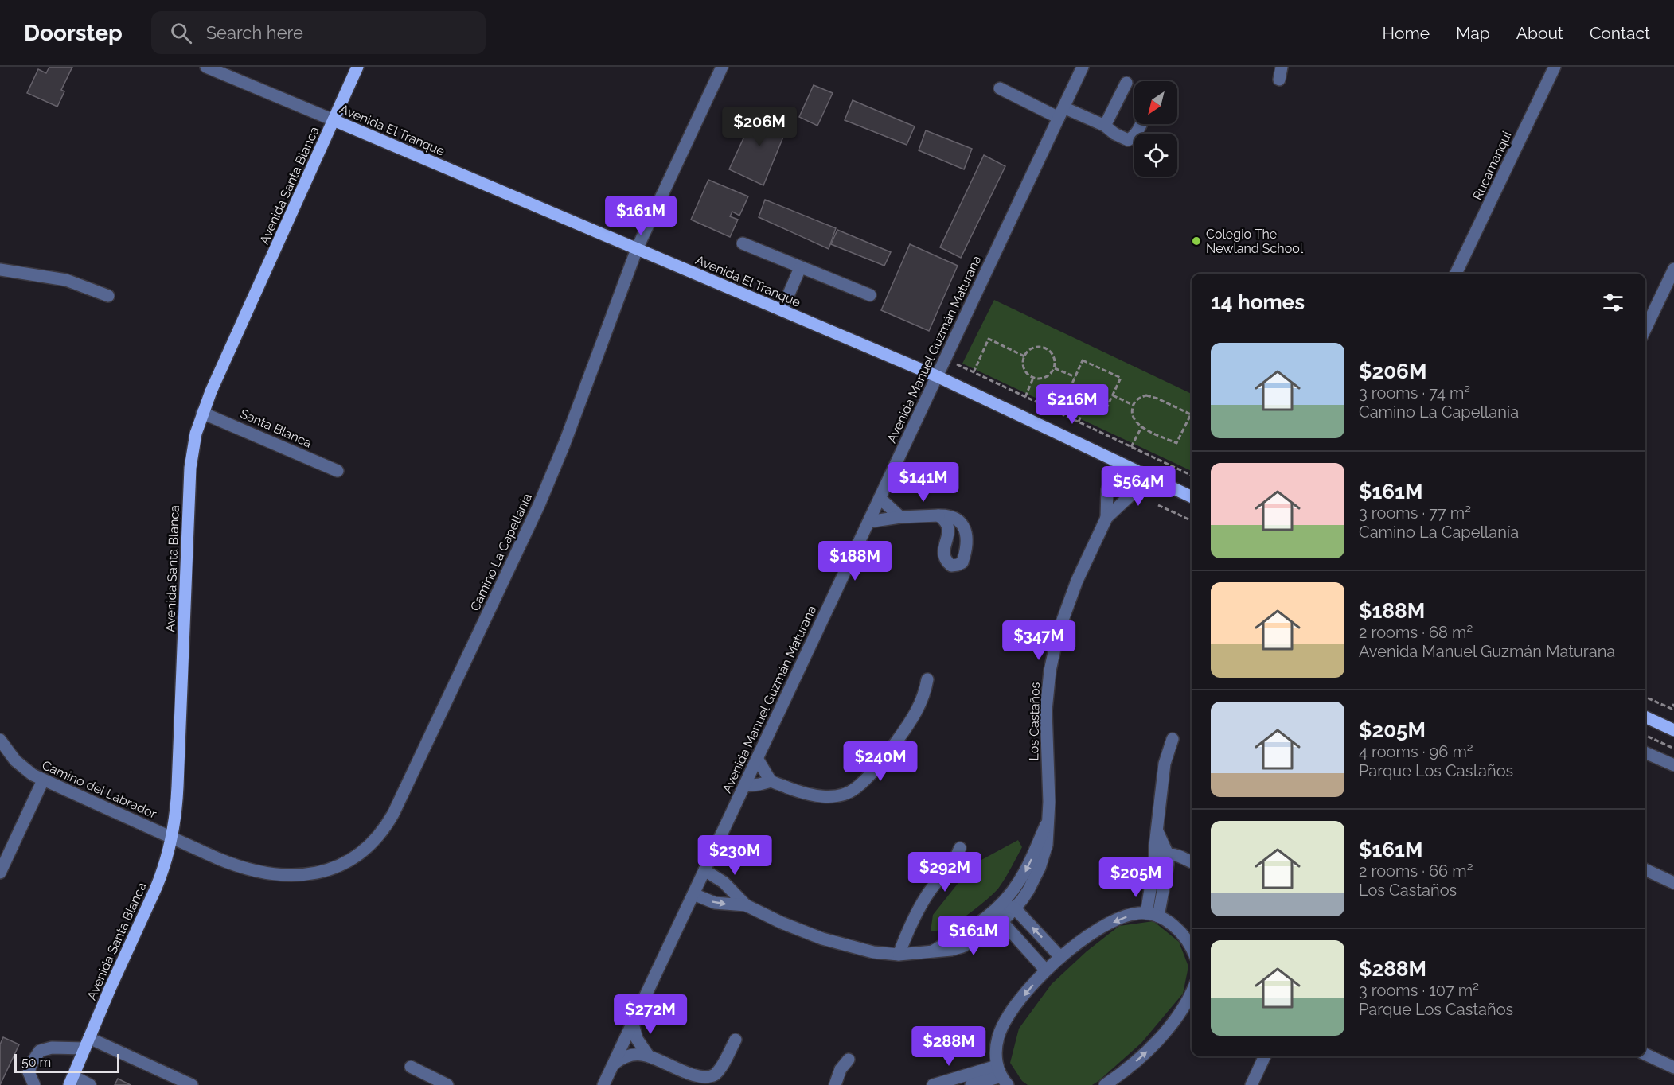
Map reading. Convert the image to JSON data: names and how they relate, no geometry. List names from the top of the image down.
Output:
{
  "streets": {
    "main road": ["Avenida El Tranque", "Avenida Santa Blanca"],
    "street": [
      "Rucamanqui",
      "Avenida Manuel Guzmán Maturana",
      "Santa Blanca",
      "Camino La Capellanía",
      "Los Castaños",
      "Camino del Labrador"
    ]
  },
  "crossings": [
    ["Avenida El Tranque", "Avenida Santa Blanca"],
    ["Avenida El Tranque", "Avenida Manuel Guzmán Maturana"],
    ["Avenida El Tranque", "Camino La Capellanía"],
    ["Avenida El Tranque", "Los Castaños"],
    ["Avenida Santa Blanca", "Santa Blanca"],
    ["Avenida Santa Blanca", "Camino La Capellanía"],
    ["Avenida Santa Blanca", "Camino del Labrador"],
    ["Avenida Manuel Guzmán Maturana", "Los Castaños"],
    ["Camino La Capellanía", "Camino del Labrador"]
  ],
  "places": ["Colegio The Newland School"],
  "scale_bar": "50 m",
  "north": "bottom left",
  "page": {
    "header": "Doorstep",
    "search": "Search here",
    "nav": [
      "Home",
      "Map",
      "About",
      "Contact"
    ],
    "price": [
      "$206M",
      "$161M",
      "$216M",
      "$141M",
      "$564M",
      "$188M",
      "$347M",
      "$240M",
      "$230M",
      "$292M",
      "$205M",
      "$161M",
      "$272M",
      "$288M"
    ],
    "heading": "14 homes",
    "list": [
      {
        "name": "$206M",
        "note": "3 rooms · 74 m² · Camino La Capellanía"
      },
      {
        "name": "$161M",
        "note": "3 rooms · 77 m² · Camino La Capellanía"
      },
      {
        "name": "$188M",
        "note": "2 rooms · 68 m² · Avenida Manuel Guzmán Maturana"
      },
      {
        "name": "$205M",
        "note": "4 rooms · 96 m² · Parque Los Castaños"
      },
      {
        "name": "$161M",
        "note": "2 rooms · 66 m² · Los Castaños"
      },
      {
        "name": "$288M",
        "note": "3 rooms · 107 m² · Parque Los Castaños"
      }
    ],
    "scale": "50 m"
  }
}
